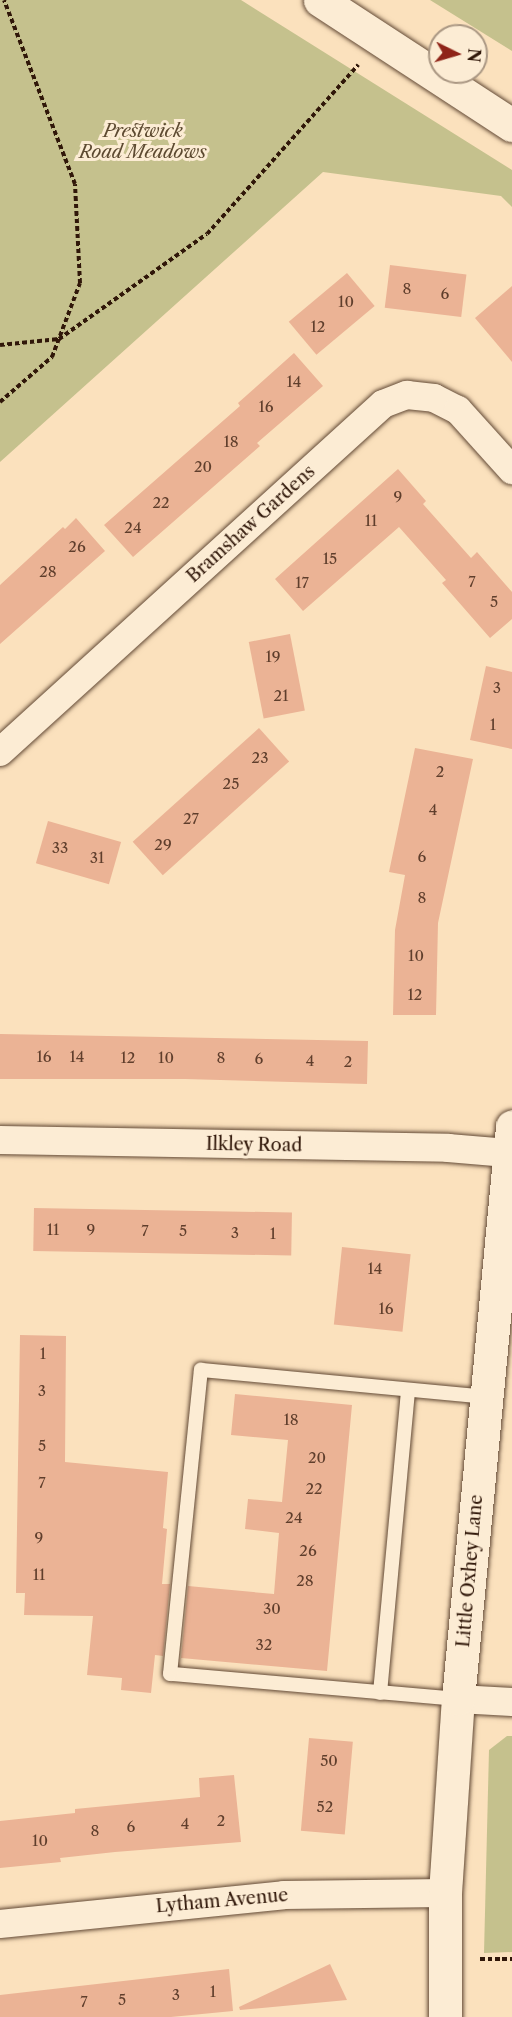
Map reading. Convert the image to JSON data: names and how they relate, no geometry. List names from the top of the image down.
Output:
{
  "streets": {
    "main road": ["Little Oxhey Lane"],
    "street": ["Bramshaw Gardens", "Ilkley Road", "Lytham Avenue"]
  },
  "crossings": [
    ["Ilkley Road", "Little Oxhey Lane"],
    ["Little Oxhey Lane", "Lytham Avenue"]
  ],
  "parks": ["Prestwick Road Meadows"],
  "house_numbers": [
    "8",
    "6",
    "10",
    "12",
    "14",
    "16",
    "18",
    "20",
    "9",
    "22",
    "11",
    "24",
    "26",
    "15",
    "28",
    "7",
    "17",
    "5",
    "19",
    "3",
    "21",
    "1",
    "23",
    "2",
    "25",
    "4",
    "27",
    "29",
    "33",
    "6",
    "31",
    "8",
    "10",
    "12",
    "16",
    "14",
    "12",
    "10",
    "8",
    "6",
    "4",
    "2",
    "11",
    "9",
    "7",
    "5",
    "3",
    "1",
    "14",
    "16",
    "1",
    "3",
    "18",
    "5",
    "20",
    "7",
    "22",
    "24",
    "9",
    "26",
    "11",
    "28",
    "30",
    "32",
    "50",
    "52",
    "2",
    "4",
    "6",
    "8",
    "10",
    "1",
    "3",
    "5",
    "7"
  ],
  "north": "right"
}
